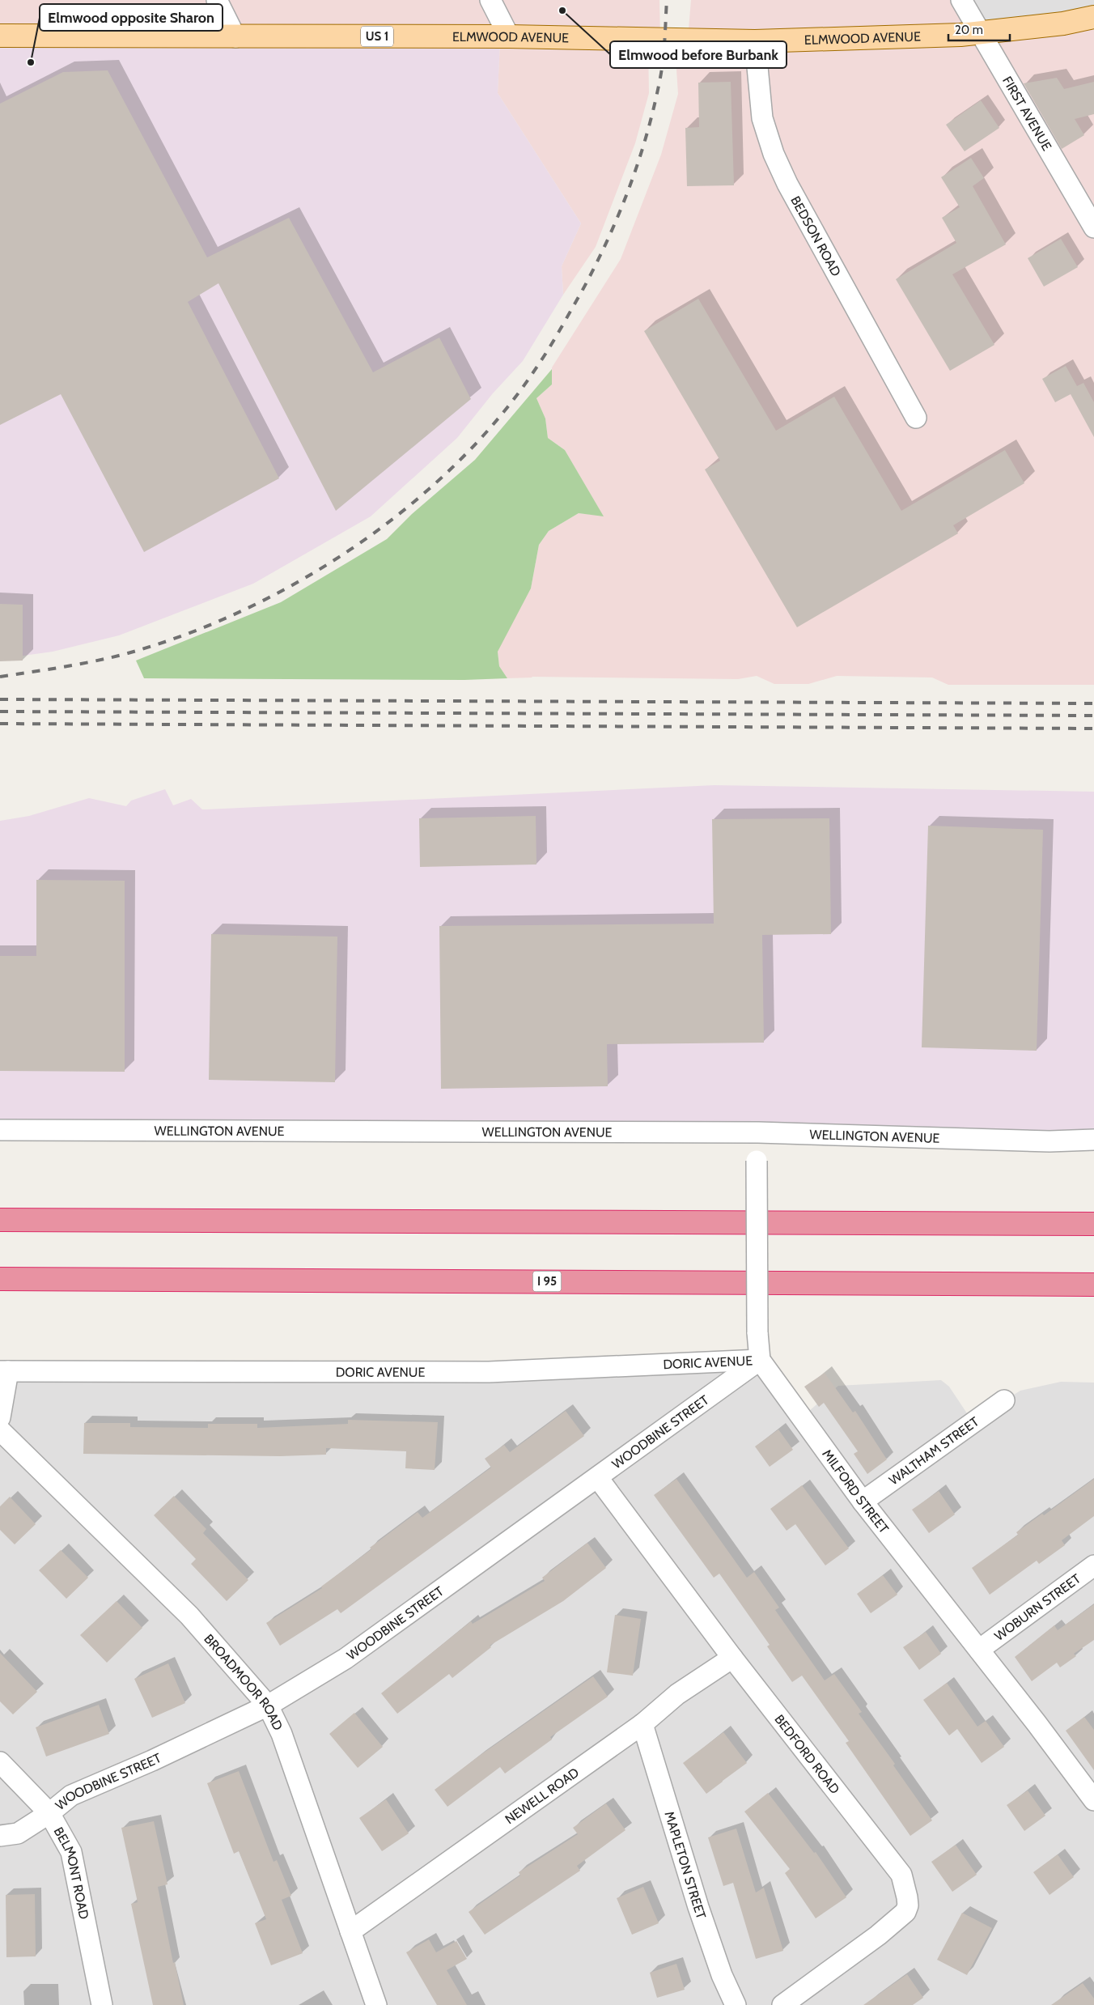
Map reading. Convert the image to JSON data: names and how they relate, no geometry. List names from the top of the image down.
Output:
{
  "streets": {
    "highway": ["I 95"],
    "main road": ["US 1", "ELMWOOD AVENUE"],
    "street": [
      "FIRST AVENUE",
      "BEDSON ROAD",
      "WELLINGTON AVENUE",
      "DORIC AVENUE",
      "WOODBINE STREET",
      "WALTHAM STREET",
      "MILFORD STREET",
      "WOBURN STREET",
      "BROADMOOR ROAD",
      "BEDFORD ROAD",
      "NEWELL ROAD",
      "MAPLETON STREET",
      "BELMONT ROAD"
    ]
  },
  "crossings": [
    ["ELMWOOD AVENUE", "FIRST AVENUE"],
    ["ELMWOOD AVENUE", "BEDSON ROAD"],
    ["DORIC AVENUE", "WOODBINE STREET"],
    ["DORIC AVENUE", "MILFORD STREET"],
    ["WOODBINE STREET", "MILFORD STREET"],
    ["WOODBINE STREET", "BROADMOOR ROAD"],
    ["WOODBINE STREET", "BEDFORD ROAD"],
    ["WOODBINE STREET", "BELMONT ROAD"],
    ["WALTHAM STREET", "MILFORD STREET"],
    ["MILFORD STREET", "WOBURN STREET"],
    ["BROADMOOR ROAD", "NEWELL ROAD"],
    ["BEDFORD ROAD", "NEWELL ROAD"],
    ["NEWELL ROAD", "MAPLETON STREET"]
  ],
  "places": ["Elmwood before Burbank", "Elmwood opposite Sharon"],
  "scale_bar": "20 m"
}
